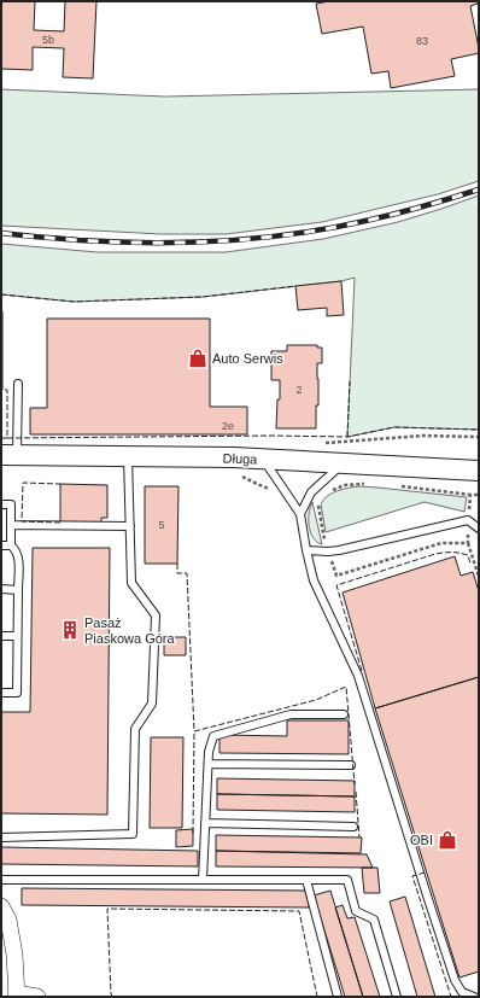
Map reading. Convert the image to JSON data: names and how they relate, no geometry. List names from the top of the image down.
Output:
{
  "streets": {
    "street": ["Długa"]
  },
  "places": {
    "shop": ["Auto Serwis", "OBI"],
    "building": ["Pasaż Piaskowa Góra"]
  },
  "house_numbers": [
    "5b",
    "83",
    "2",
    "2e",
    "5"
  ]
}
